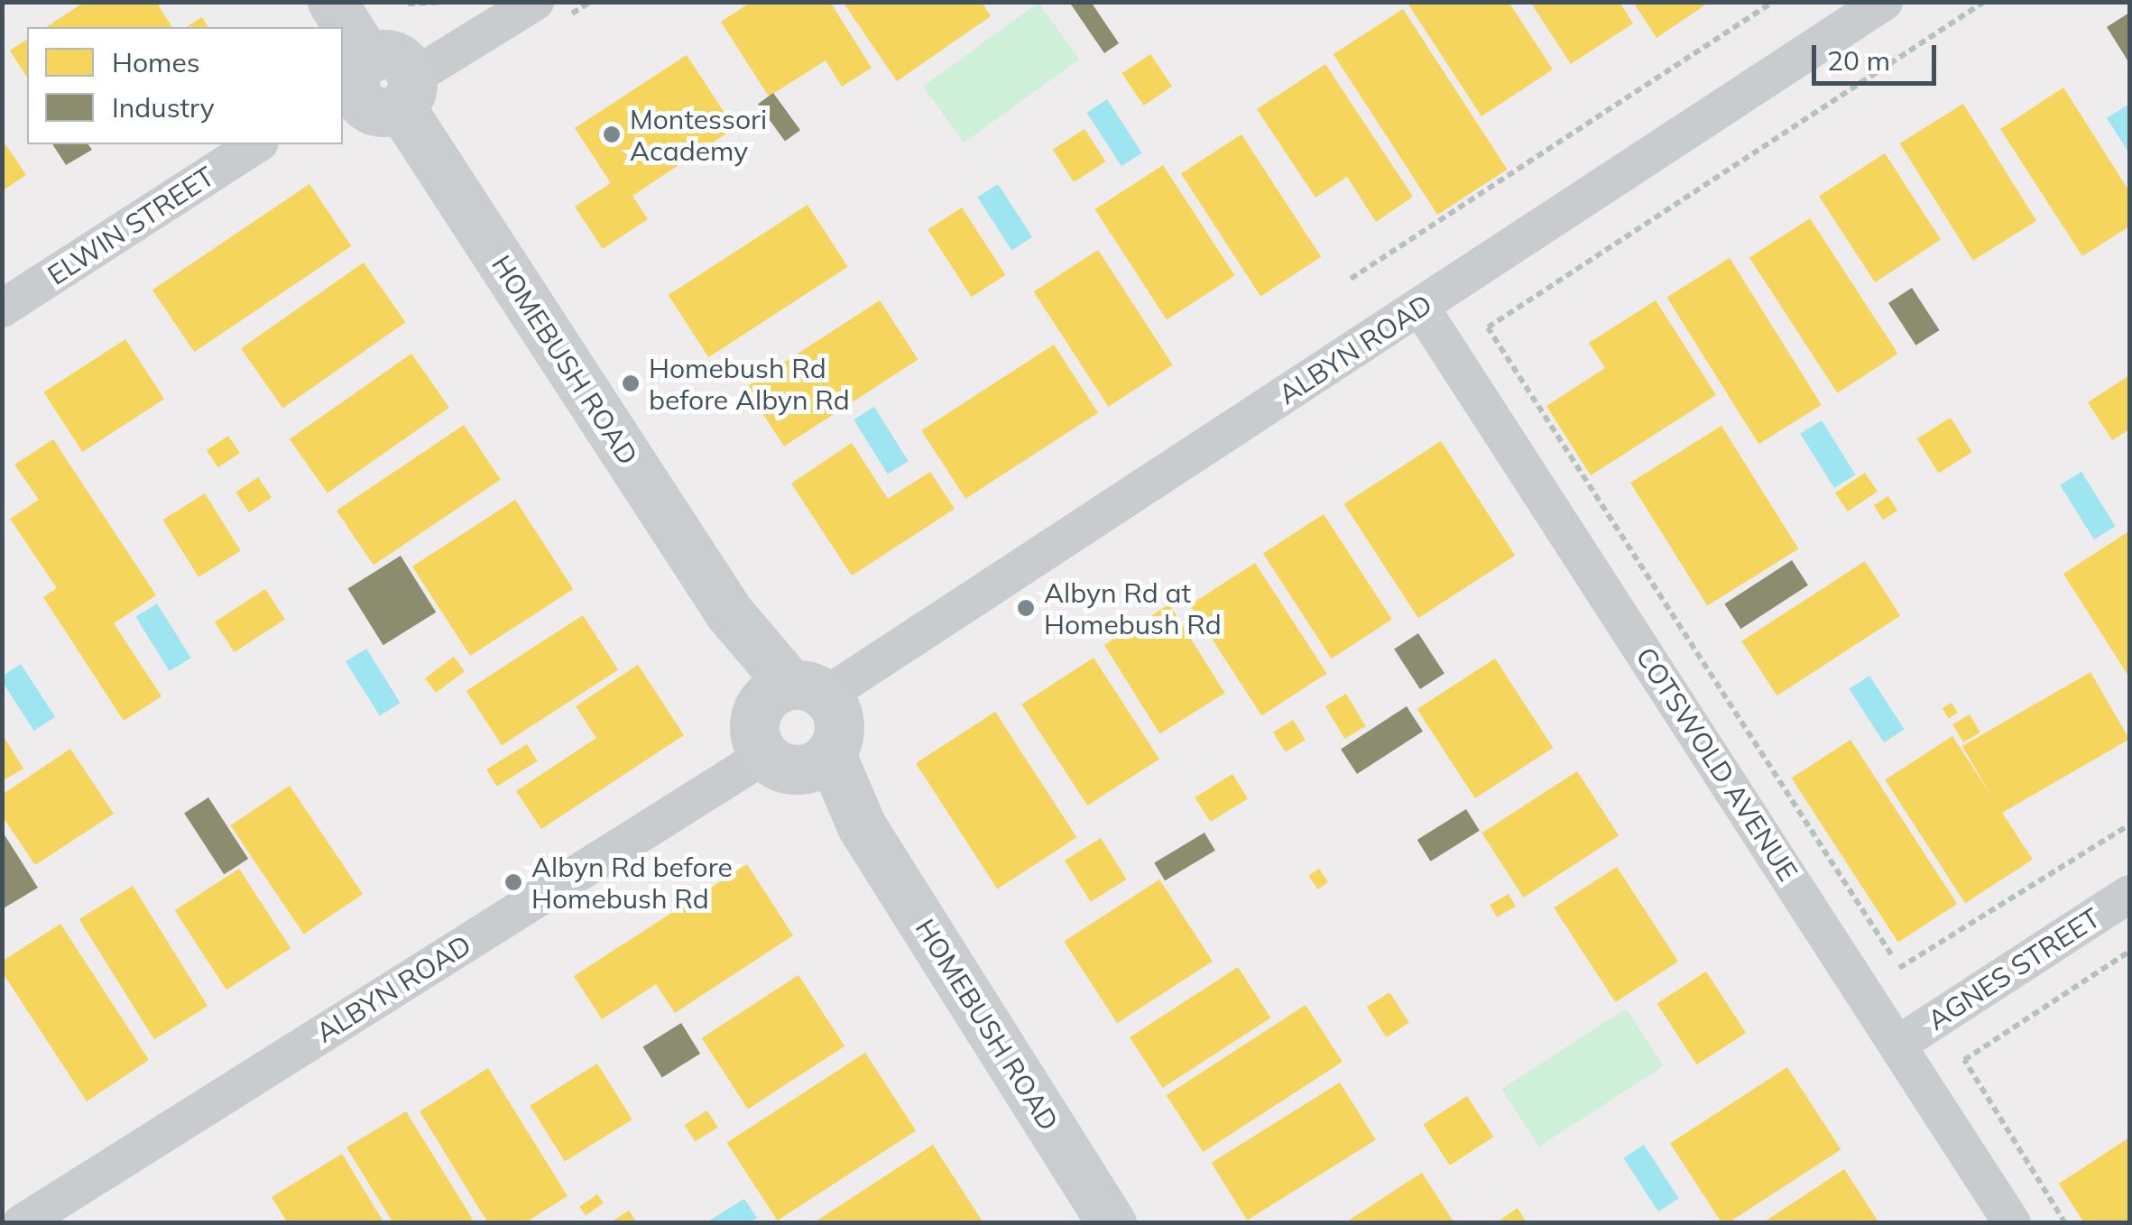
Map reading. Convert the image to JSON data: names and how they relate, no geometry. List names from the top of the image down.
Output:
{
  "streets": {
    "main road": ["HOMEBUSH ROAD"],
    "street": [
      "ELWIN STREET",
      "ALBYN ROAD",
      "COTSWOLD AVENUE",
      "AGNES STREET"
    ]
  },
  "crossings": [
    ["ALBYN ROAD", "HOMEBUSH ROAD"],
    ["ALBYN ROAD", "COTSWOLD AVENUE"],
    ["COTSWOLD AVENUE", "AGNES STREET"]
  ],
  "places": [
    "Montessori Academy",
    "Homebush Rd before Albyn Rd",
    "Albyn Rd at Homebush Rd",
    "Albyn Rd before Homebush Rd"
  ],
  "legend": ["Homes", "Industry"],
  "scale_bar": "20 m"
}
